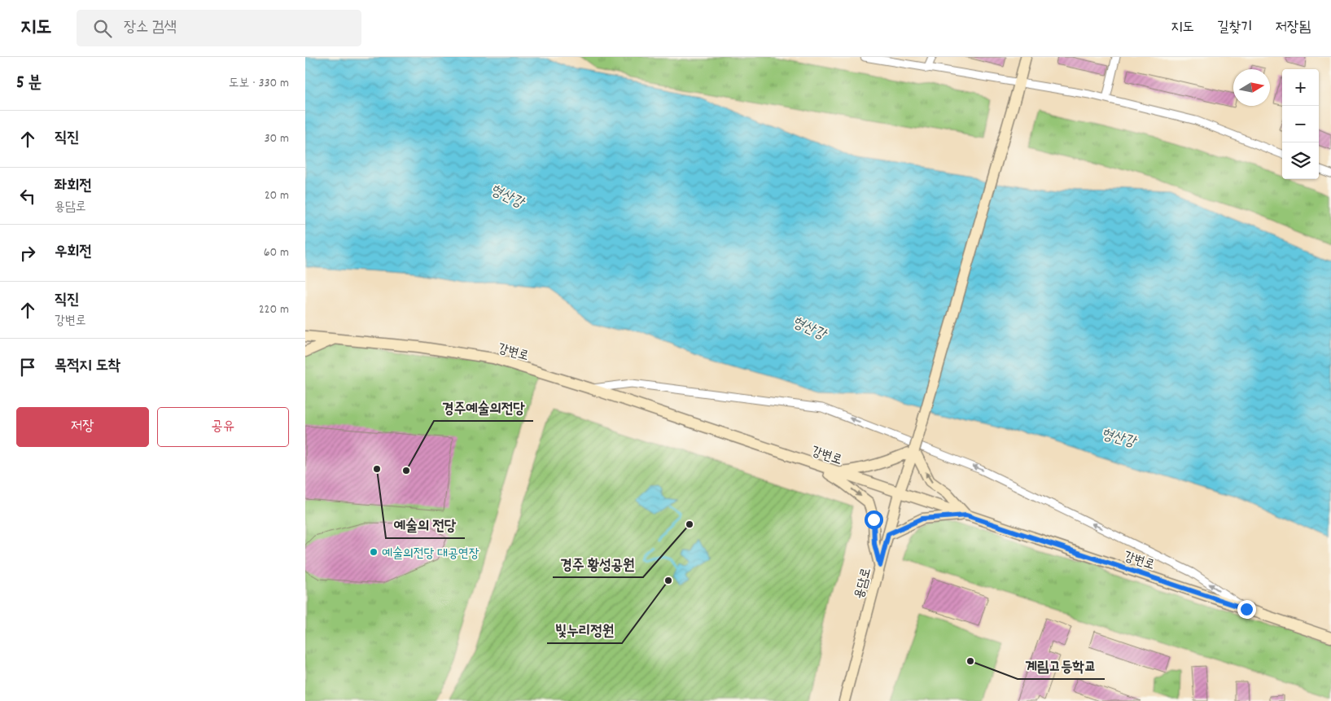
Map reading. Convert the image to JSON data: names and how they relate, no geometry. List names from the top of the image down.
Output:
{
  "streets": {
    "street": ["강변로", "용담로"]
  },
  "crossings": [
    ["강변로", "용담로"]
  ],
  "water": ["형산강"],
  "places": [
    "예술의 전당",
    "경주예술의전당",
    "경주 황성공원",
    "예술의전당 대공연장",
    "빛누리정원",
    "계림고등학교"
  ],
  "north": "right",
  "page": {
    "header": "지도",
    "search": "장소 검색",
    "nav": ["지도", "길찾기", "저장됨"],
    "heading": ["5 분", "도보 · 330 m"],
    "map_buttons": ["+", "−"],
    "list": [
      ["직진", "30 m"],
      ["좌회전", "용담로", "20 m"],
      ["우회전", "60 m"],
      ["직진", "강변로", "220 m"],
      "목적지 도착"
    ],
    "buttons": ["저장", "공유"]
  }
}
